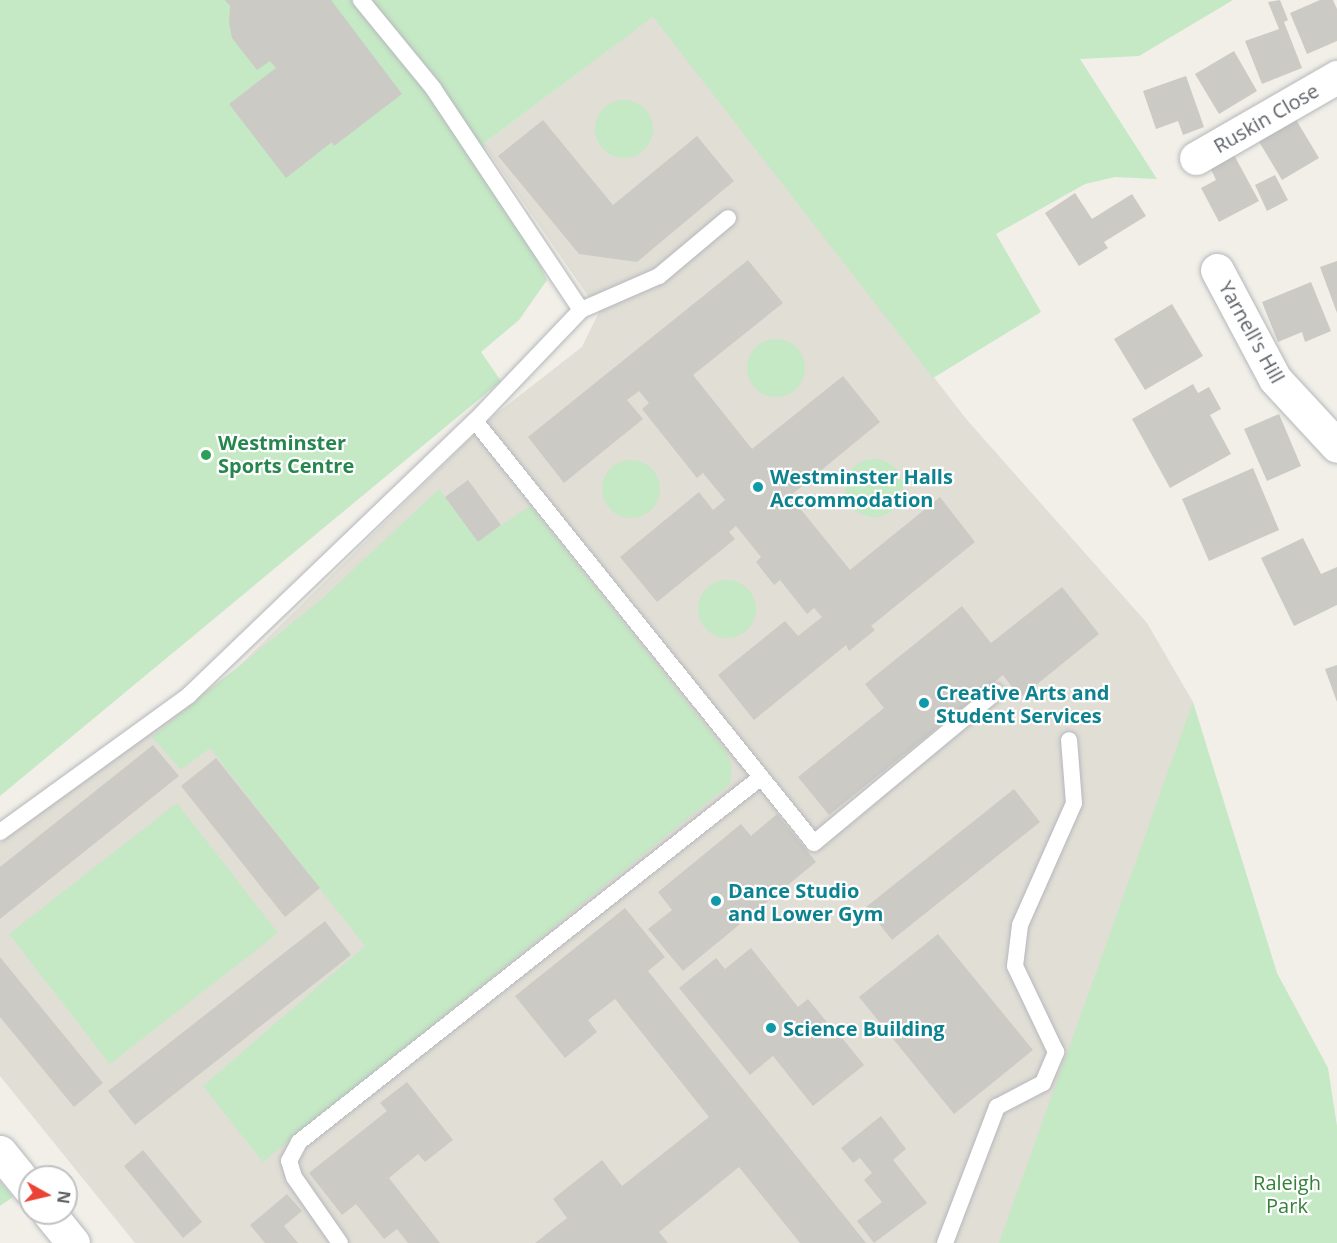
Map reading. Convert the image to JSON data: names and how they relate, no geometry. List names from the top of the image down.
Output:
{
  "streets": {
    "street": ["Ruskin Close", "Yarnell's Hill"]
  },
  "parks": ["Raleigh Park"],
  "places": [
    "Westminster Sports Centre",
    "Westminster Halls Accommodation",
    "Creative Arts and Student Services",
    "Dance Studio and Lower Gym",
    "Science Building"
  ],
  "north": "right"
}
